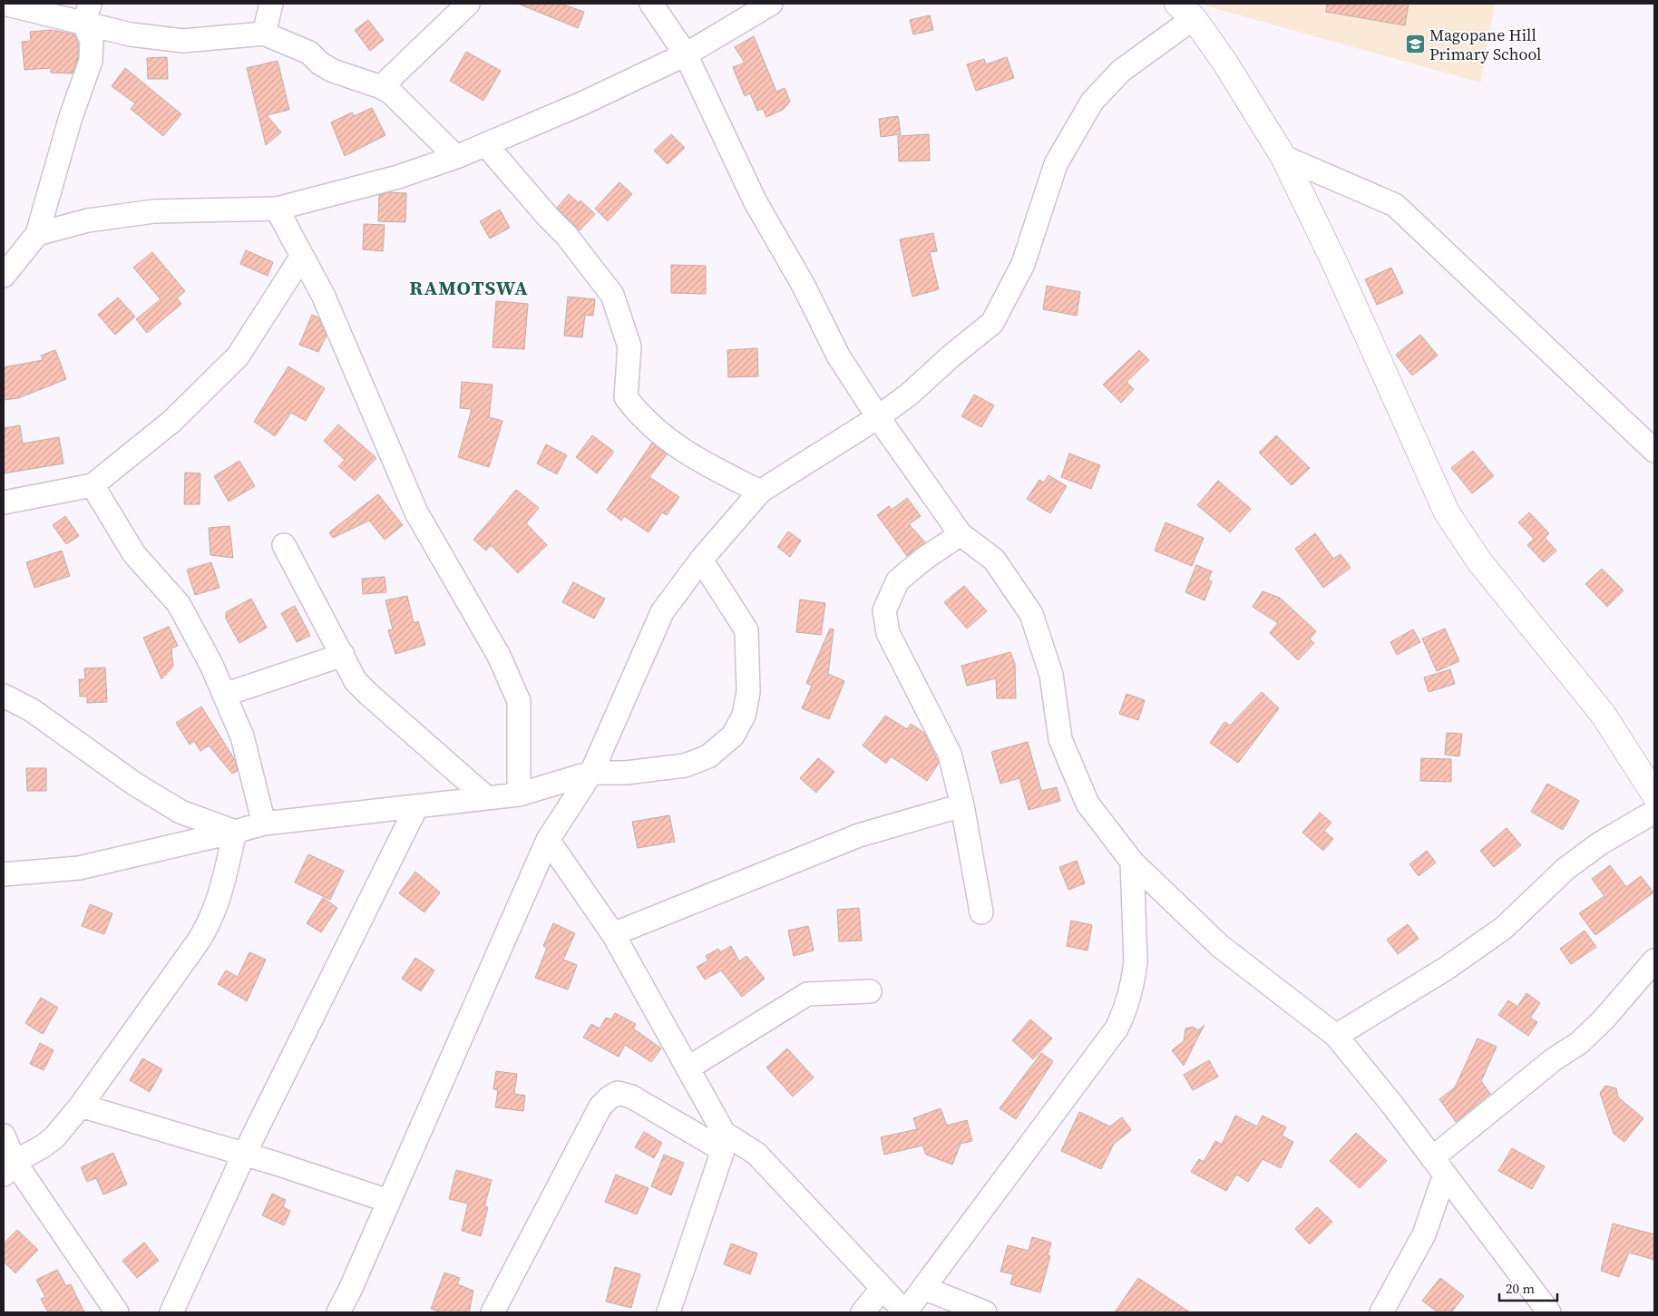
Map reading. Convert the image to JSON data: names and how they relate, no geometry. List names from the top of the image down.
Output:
{
  "districts": ["RAMOTSWA"],
  "places": {
    "school or university": ["Magopane Hill Primary School"]
  },
  "scale_bar": "20 m"
}
